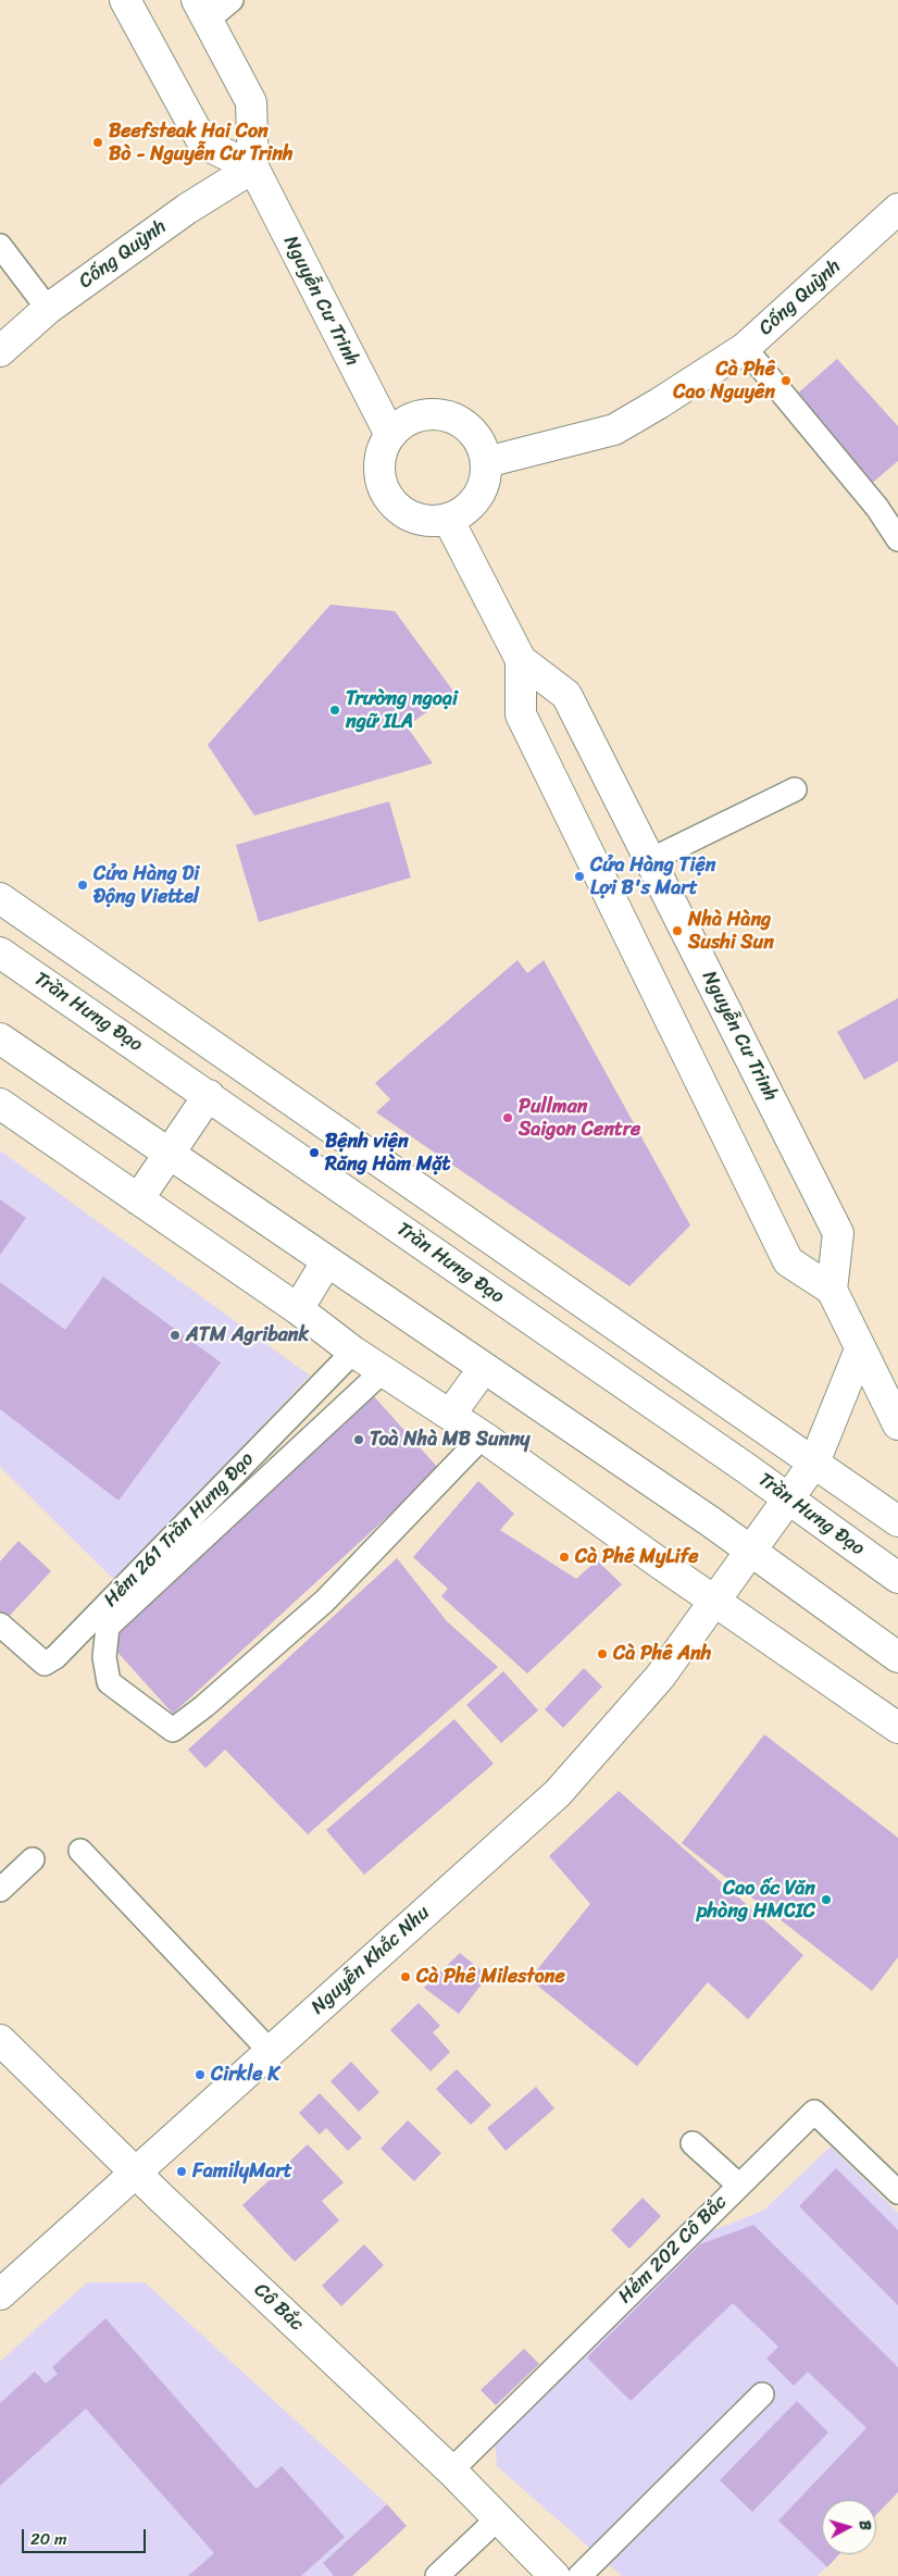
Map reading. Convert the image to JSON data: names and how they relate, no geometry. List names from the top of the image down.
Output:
{
  "streets": {
    "street": [
      "Cống Quỳnh",
      "Nguyễn Cư Trinh",
      "Trần Hưng Đạo",
      "Nguyễn Khắc Nhu",
      "Cô Bắc"
    ],
    "lane": ["Hẻm 261 Trần Hưng Đạo", "Hẻm 202 Cô Bắc"]
  },
  "crossings": [
    ["Cống Quỳnh", "Nguyễn Cư Trinh"],
    ["Trần Hưng Đạo", "Nguyễn Khắc Nhu"],
    ["Nguyễn Khắc Nhu", "Cô Bắc"],
    ["Hẻm 202 Cô Bắc", "Cô Bắc"]
  ],
  "places": [
    "Beefsteak Hai Con Bò - Nguyễn Cư Trinh",
    "Cà Phê Cao Nguyên",
    "Trường ngoại ngữ ILA",
    "Cửa Hàng Tiện Lợi B's Mart",
    "Cửa Hàng Di Động Viettel",
    "Nhà Hàng Sushi Sun",
    "Pullman Saigon Centre",
    "Bệnh viện Răng Hàm Mặt",
    "ATM Agribank",
    "Toà Nhà MB Sunny",
    "Cà Phê MyLife",
    "Cà Phê Anh",
    "Cao ốc Văn phòng HMCIC",
    "Cà Phê Milestone",
    "Cirkle K",
    "FamilyMart"
  ],
  "scale_bar": "20 m",
  "north": "right"
}
